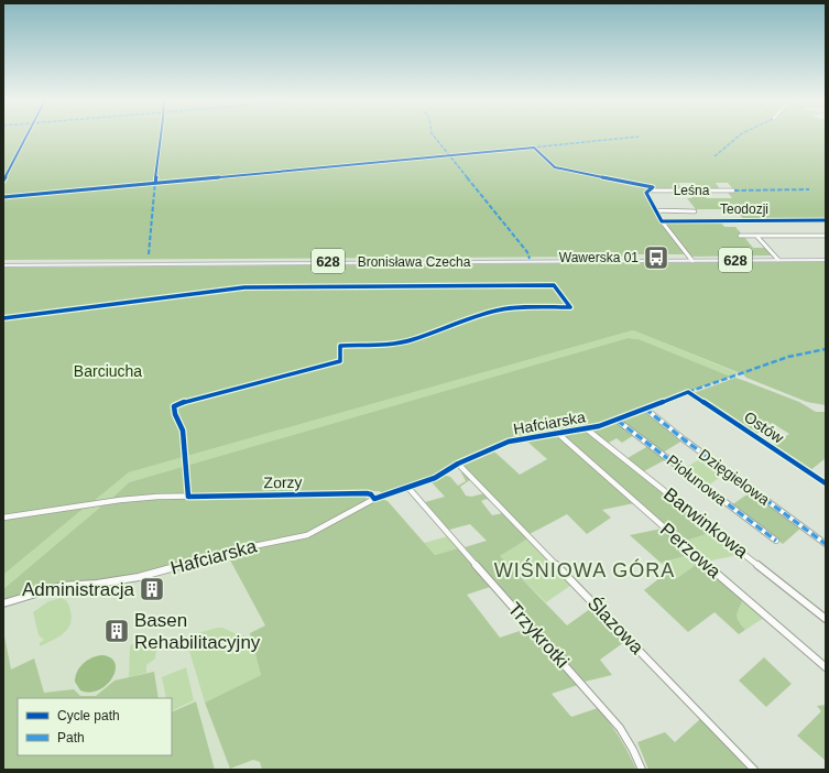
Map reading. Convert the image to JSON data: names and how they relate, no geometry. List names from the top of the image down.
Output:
{
  "streets": {
    "main road": ["628", "Bronisława Czecha"],
    "street": [
      "Leśna",
      "Teodozji",
      "Hafciarska",
      "Ostów",
      "Dzięgielowa",
      "Piołunowa",
      "Zorzy",
      "Barwinkowa",
      "Perzowa",
      "Ślazowa",
      "Trzykrotki"
    ]
  },
  "crossings": [
    ["628", "Bronisława Czecha"],
    ["Hafciarska", "Ostów"],
    ["Hafciarska", "Dzięgielowa"],
    ["Hafciarska", "Piołunowa"],
    ["Hafciarska", "Zorzy"],
    ["Hafciarska", "Barwinkowa"],
    ["Hafciarska", "Perzowa"],
    ["Hafciarska", "Ślazowa"],
    ["Hafciarska", "Trzykrotki"]
  ],
  "districts": ["WIŚNIOWA GÓRA"],
  "parks": ["Barciucha"],
  "places": {
    "bus stop": ["Wawerska 01"],
    "building": ["Administracja", "Basen Rehabilitacyjny"]
  },
  "legend": ["Cycle path", "Path"]
}
